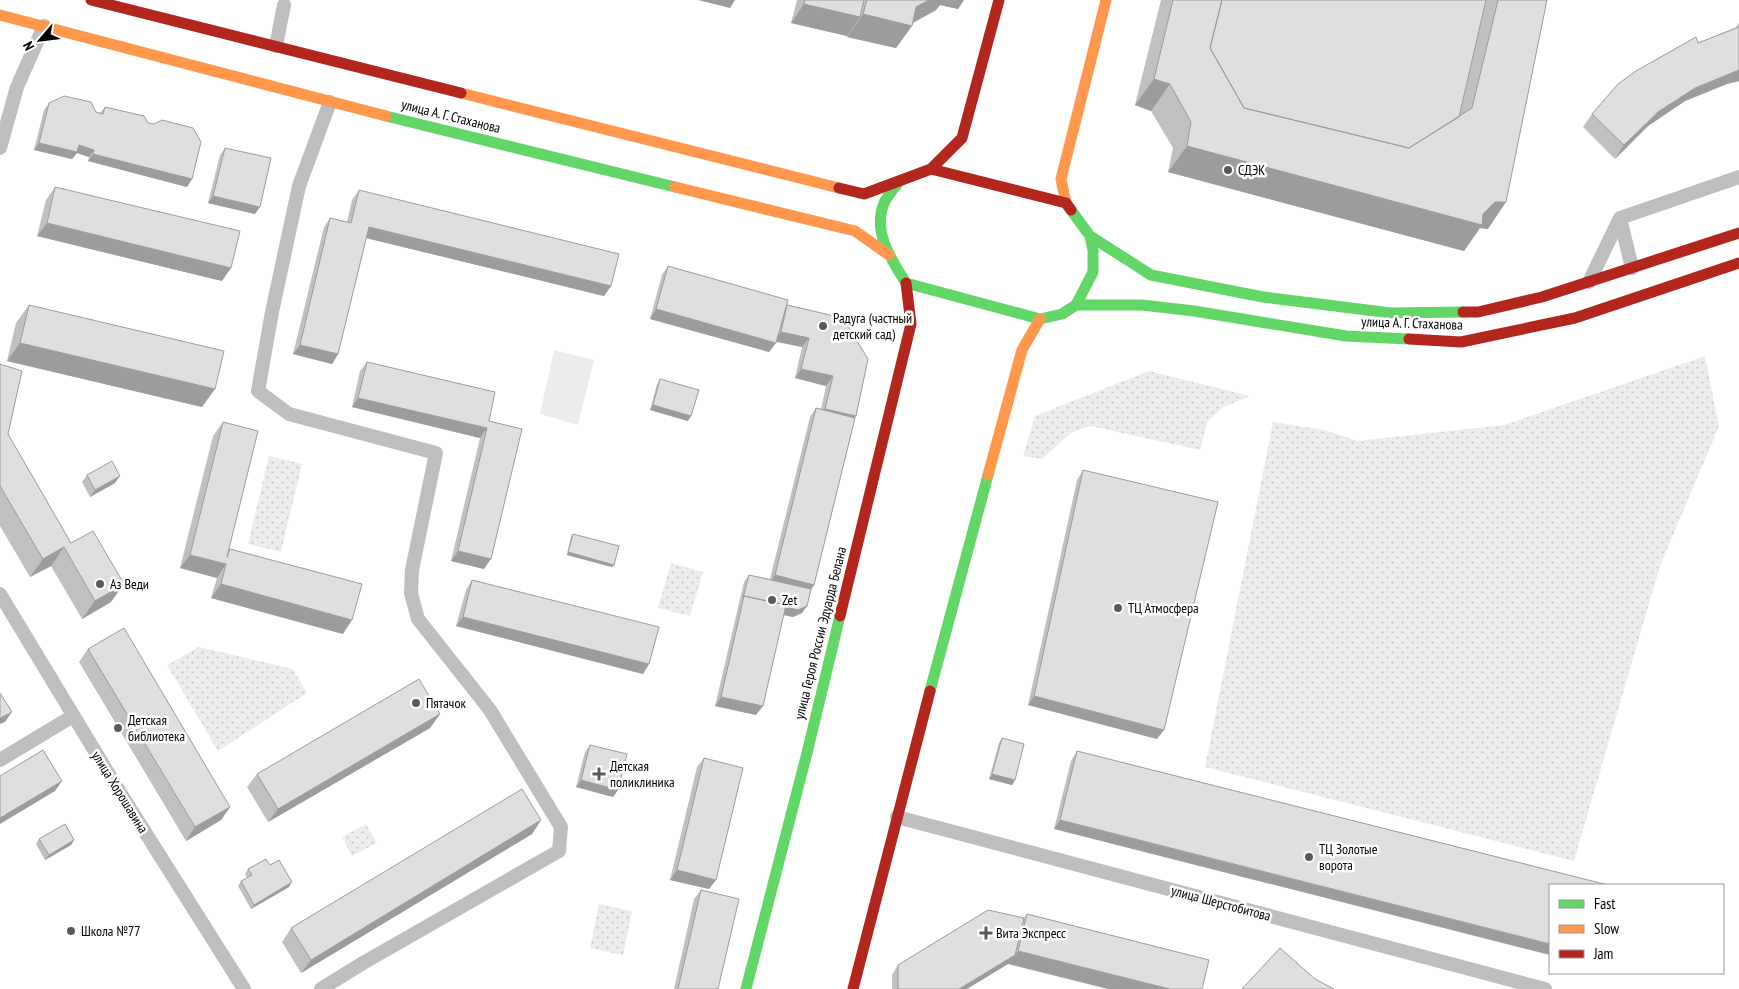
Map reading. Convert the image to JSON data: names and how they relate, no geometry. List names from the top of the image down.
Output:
{
  "streets": {
    "main road": ["улица А. Г. Стаханова", "улица Героя России Эдуарда Белана"],
    "street": ["улица Хорошавина", "улица Шерстобитова"]
  },
  "places": {
    "other": [
      "СДЭК",
      "Радуга (частный детский сад)",
      "Аз Веди",
      "Zet",
      "ТЦ Атмосфера",
      "Пятачок",
      "Детская библиотека",
      "ТЦ Золотые ворота",
      "Школа №77"
    ],
    "health": ["Детская поликлиника", "Вита Экспресс"]
  },
  "legend": ["Fast", "Slow", "Jam"],
  "north": "bottom left"
}
